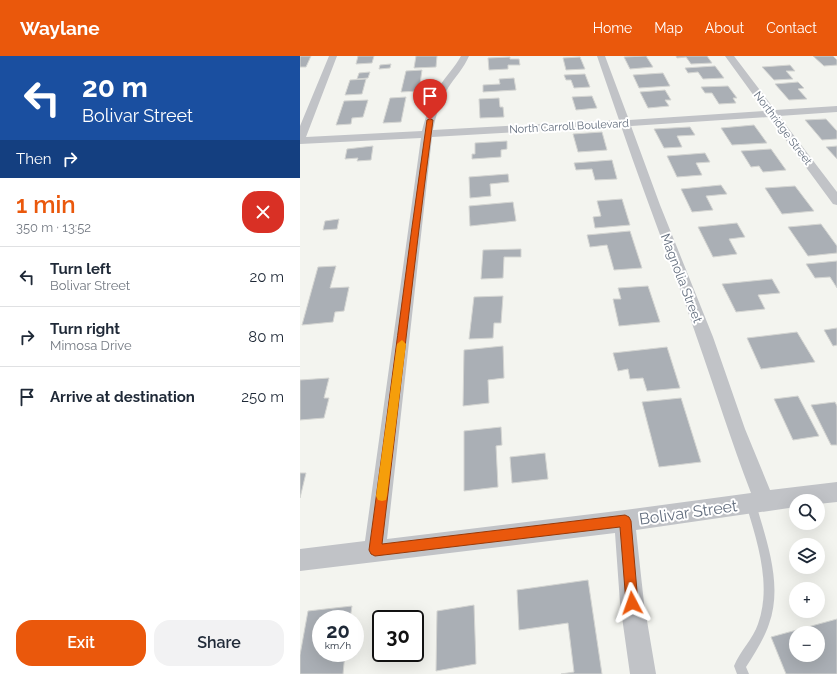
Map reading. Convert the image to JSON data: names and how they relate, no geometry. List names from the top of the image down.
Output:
{
  "streets": {
    "street": [
      "North Carroll Boulevard",
      "Northridge Street",
      "Magnolia Street",
      "Bolivar Street"
    ]
  },
  "crossings": [
    ["North Carroll Boulevard", "Northridge Street"],
    ["North Carroll Boulevard", "Magnolia Street"],
    ["Magnolia Street", "Bolivar Street"]
  ],
  "page": {
    "header": "Waylane",
    "nav": [
      "Home",
      "Map",
      "About",
      "Contact"
    ],
    "turn": ["20 m", "Bolivar Street"],
    "then": "Then",
    "heading": ["1 min", "350 m · 13:52"],
    "list": [
      {
        "name": "Turn left",
        "note": "Bolivar Street",
        "value": "20 m"
      },
      {
        "name": "Turn right",
        "note": "Mimosa Drive",
        "value": "80 m"
      },
      {
        "name": "Arrive at destination",
        "value": "250 m"
      }
    ],
    "map_buttons": ["+", "−"],
    "speed": "20 km/h",
    "limit": "30",
    "buttons": ["Exit", "Share"]
  }
}
